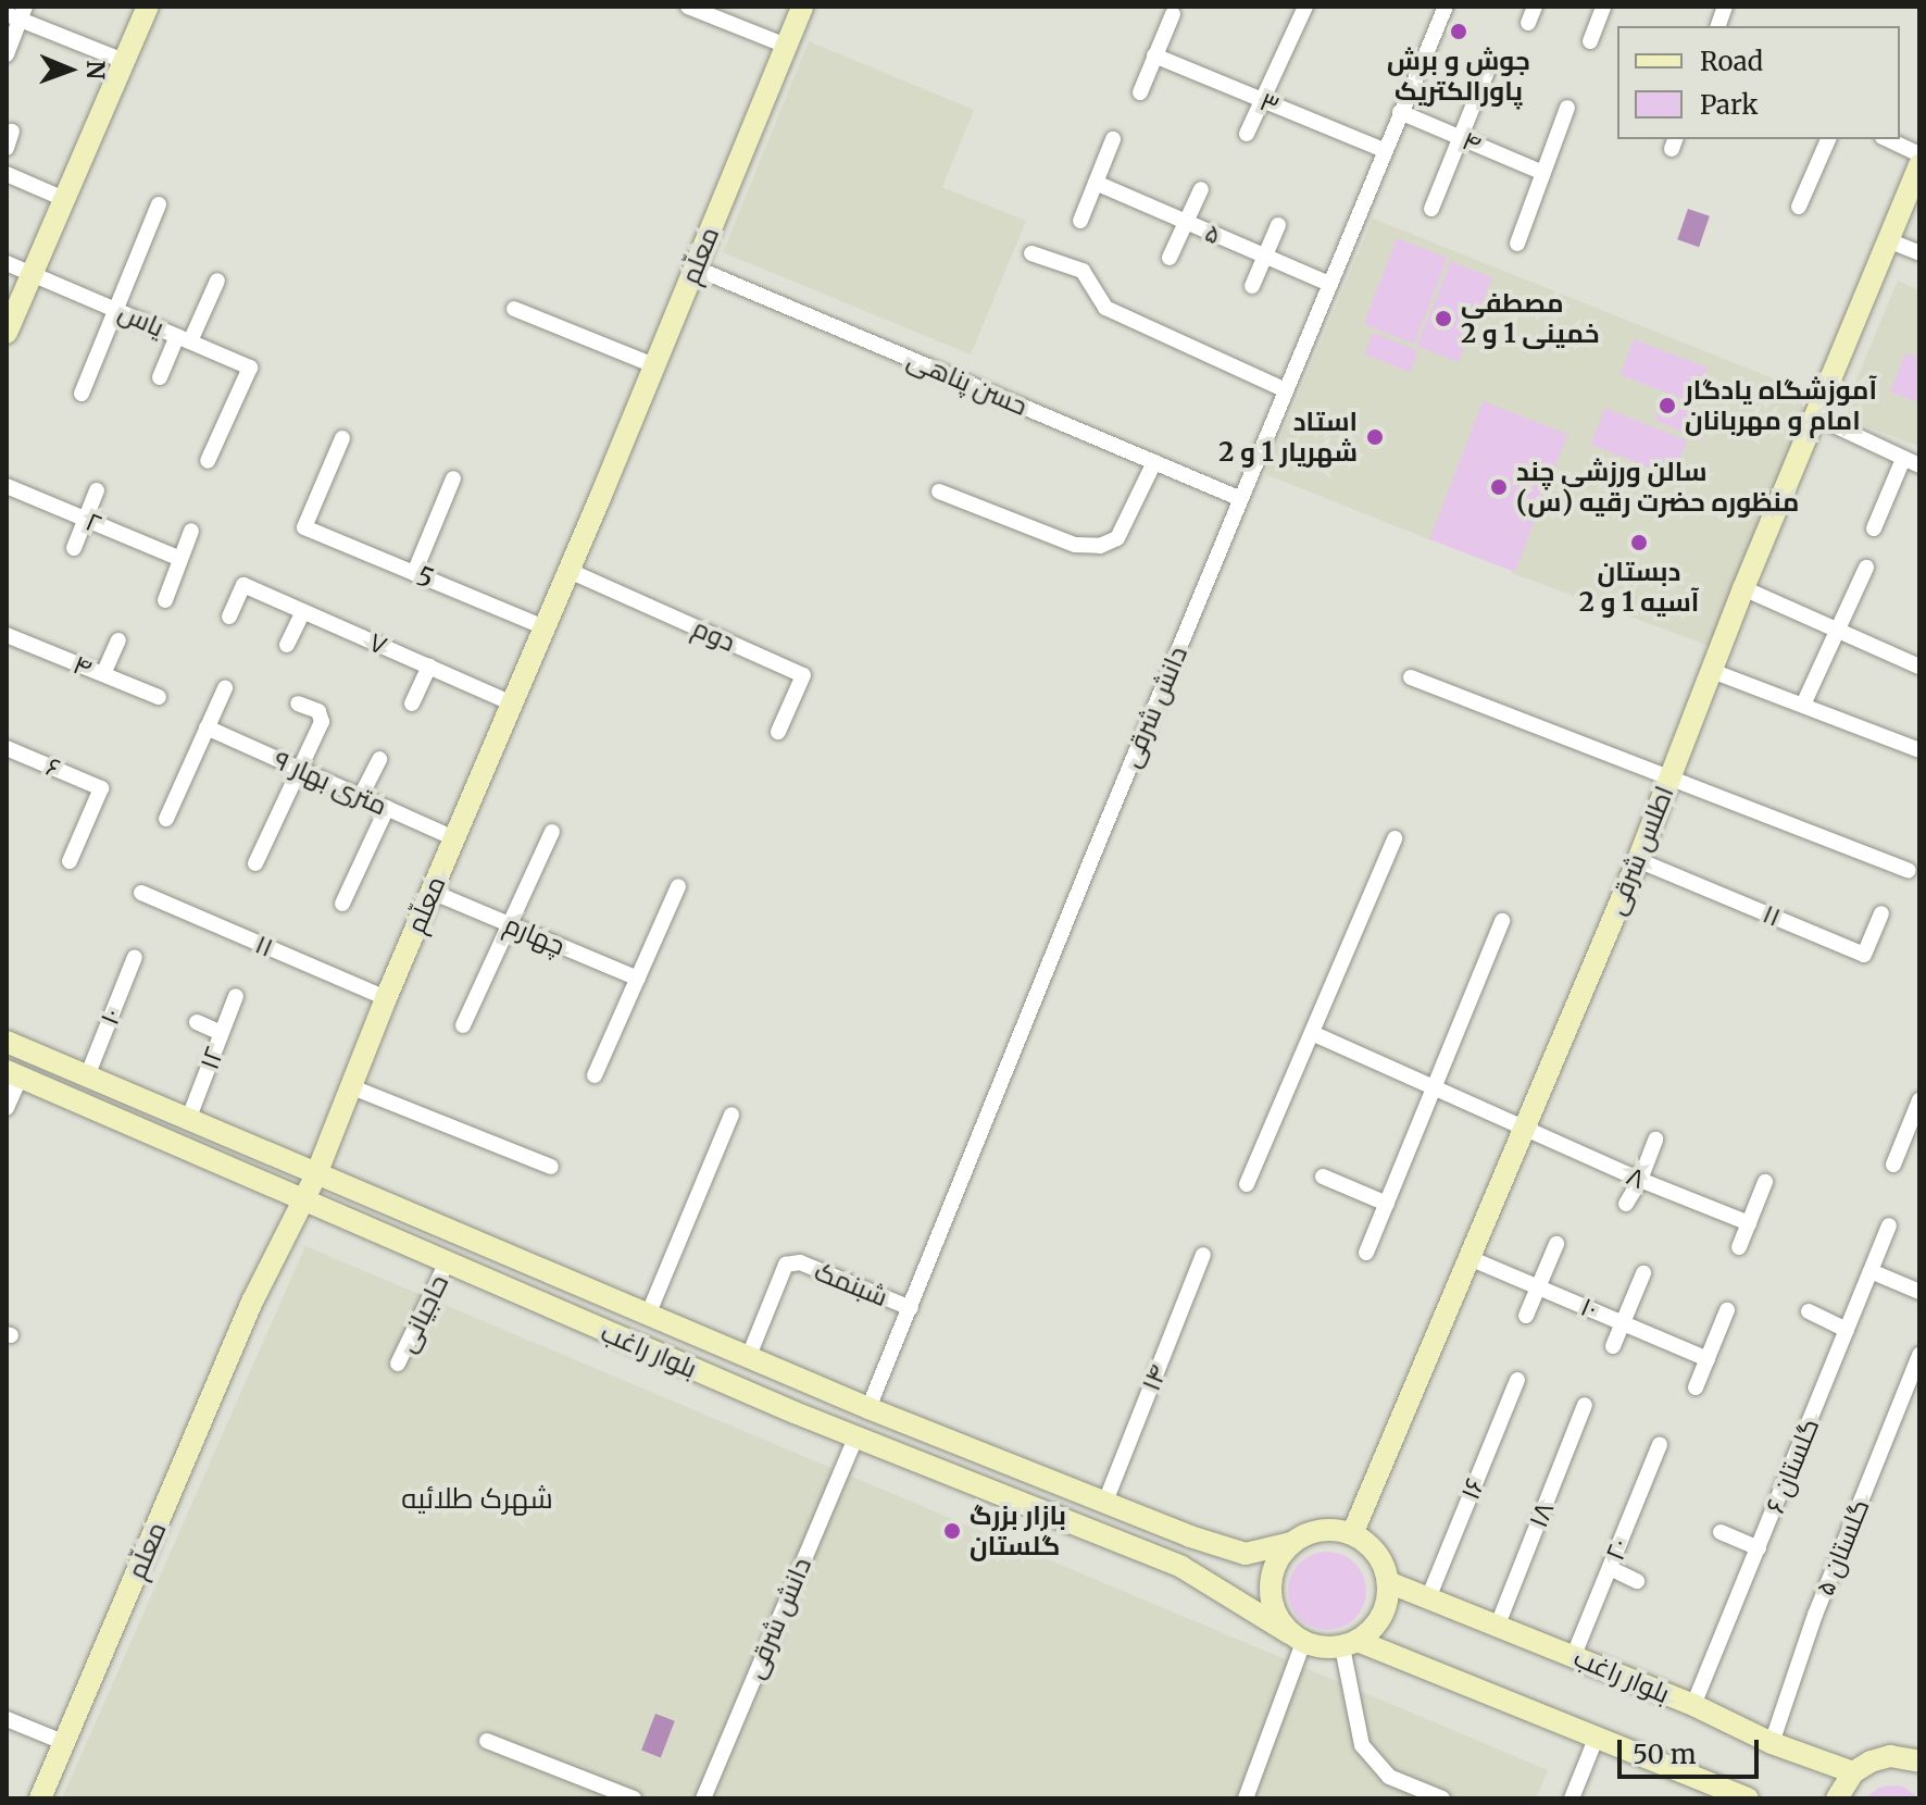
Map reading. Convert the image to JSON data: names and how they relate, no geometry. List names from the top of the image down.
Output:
{
  "streets": {
    "street": [
      "۳",
      "۴",
      "۵",
      "معلّم",
      "یاس",
      "حسن پناهی",
      "۲",
      "5",
      "دوم",
      "۷",
      "دانش شرقی",
      "۶",
      "۹ متری بهار",
      "اطلس شرقی",
      "۱۱",
      "چهارم",
      "۱۰",
      "۱۲",
      "۸",
      "شبنمک",
      "حاجیانی",
      "بلوار راغب",
      "۱۴",
      "گلستان ۶",
      "۱۶",
      "۱۸",
      "گلستان ۵",
      "۲۰"
    ]
  },
  "crossings": [
    ["۳", "دانش شرقی"],
    ["۴", "دانش شرقی"],
    ["۵", "دانش شرقی"],
    ["معلّم", "حسن پناهی"],
    ["معلّم", "5"],
    ["معلّم", "دوم"],
    ["معلّم", "۷"],
    ["معلّم", "۹ متری بهار"],
    ["معلّم", "۱۱"],
    ["معلّم", "چهارم"],
    ["معلّم", "بلوار راغب"],
    ["حسن پناهی", "دانش شرقی"],
    ["دانش شرقی", "شبنمک"],
    ["دانش شرقی", "بلوار راغب"],
    ["اطلس شرقی", "۱۱"],
    ["اطلس شرقی", "۱۰"],
    ["اطلس شرقی", "۸"],
    ["اطلس شرقی", "بلوار راغب"],
    ["۱۰", "بلوار راغب"],
    ["۱۲", "بلوار راغب"],
    ["شبنمک", "بلوار راغب"],
    ["حاجیانی", "بلوار راغب"],
    ["بلوار راغب", "۱۴"],
    ["بلوار راغب", "گلستان ۶"],
    ["بلوار راغب", "۱۶"],
    ["بلوار راغب", "۱۸"],
    ["بلوار راغب", "گلستان ۵"],
    ["بلوار راغب", "۲۰"]
  ],
  "districts": ["شهرک طلائیه"],
  "places": [
    "جوش و برش پاورالکتریک",
    "مصطفی خمینی 1 و 2",
    "آموزشگاه یادگار امام و مهربانان",
    "استاد شهریار 1 و 2",
    "سالن ورزشی چند منظوره حضرت رقیه (س)",
    "دبستان آسیه 1 و 2",
    "بازار بزرگ گلستان"
  ],
  "legend": ["Road", "Park"],
  "scale_bar": "50 m",
  "north": "right"
}
